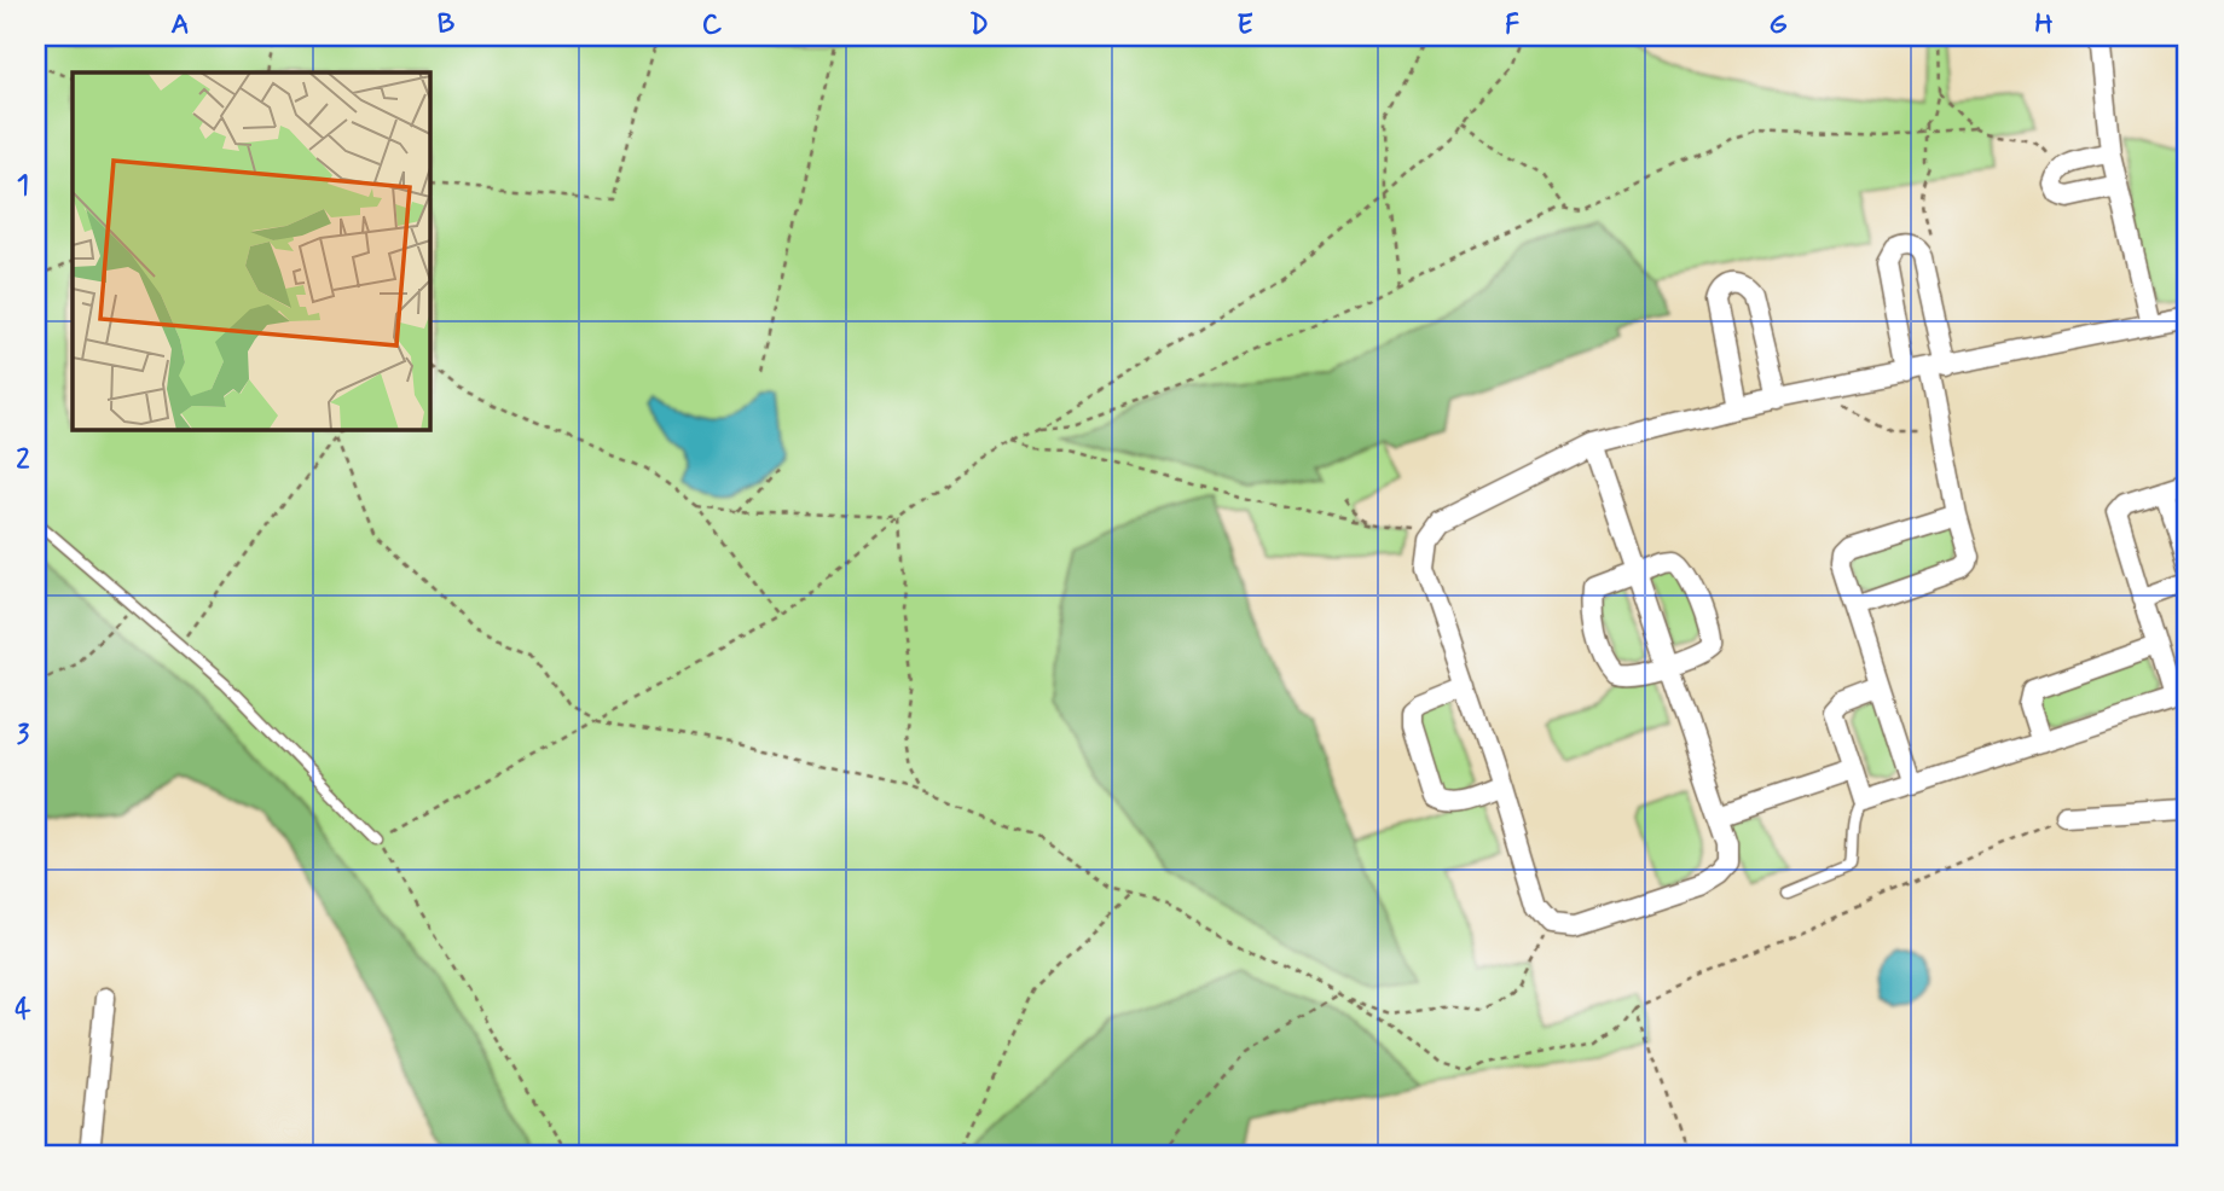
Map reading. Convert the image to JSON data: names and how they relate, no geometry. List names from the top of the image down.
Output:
{
  "grid": {
    "columns": [
      "A",
      "B",
      "C",
      "D",
      "E",
      "F",
      "G",
      "H"
    ],
    "rows": [
      "1",
      "2",
      "3",
      "4"
    ]
  }
}
